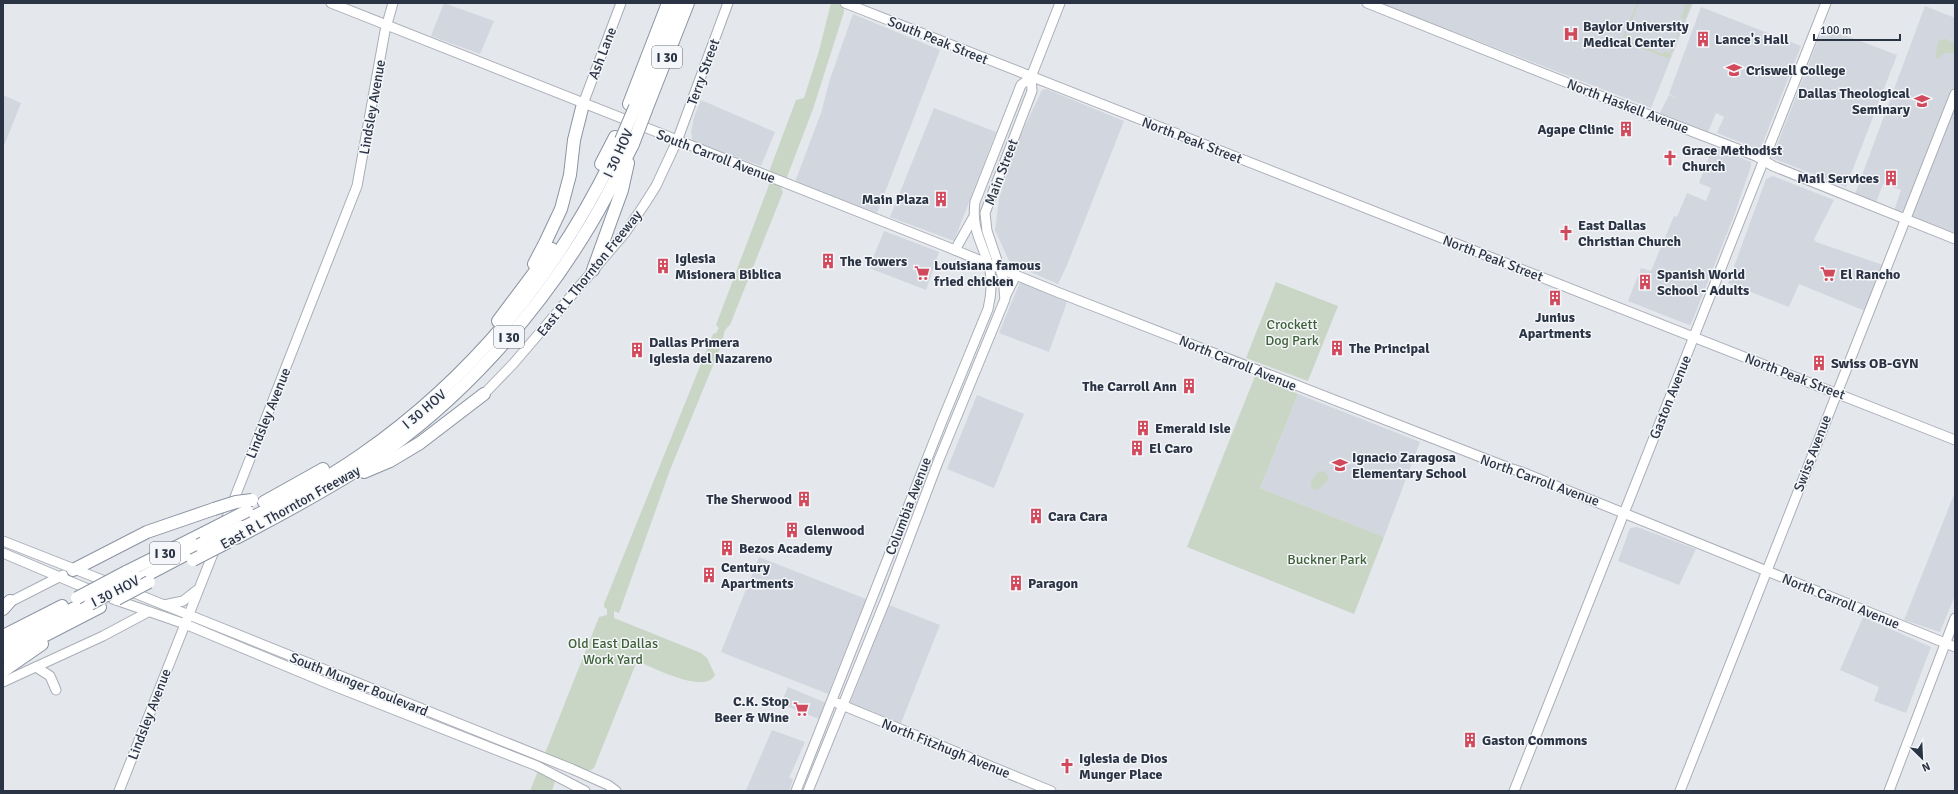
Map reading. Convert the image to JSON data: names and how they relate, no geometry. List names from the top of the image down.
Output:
{
  "streets": {
    "highway": ["I 30", "I 30 HOV", "East R L Thornton Freeway"],
    "main road": [
      "South Peak Street",
      "Ash Lane",
      "Terry Street",
      "North Haskell Avenue",
      "Lindsley Avenue",
      "North Peak Street",
      "South Carroll Avenue",
      "Main Street",
      "North Carroll Avenue",
      "Gaston Avenue",
      "Swiss Avenue",
      "Columbia Avenue",
      "South Munger Boulevard",
      "North Fitzhugh Avenue"
    ]
  },
  "crossings": [
    ["South Peak Street", "North Peak Street"],
    ["South Peak Street", "Main Street"],
    ["Ash Lane", "South Carroll Avenue"],
    ["Terry Street", "South Carroll Avenue"],
    ["Terry Street", "East R L Thornton Freeway"],
    ["North Haskell Avenue", "Gaston Avenue"],
    ["North Haskell Avenue", "Swiss Avenue"],
    ["Lindsley Avenue", "South Carroll Avenue"],
    ["Lindsley Avenue", "South Munger Boulevard"],
    ["North Peak Street", "Main Street"],
    ["North Peak Street", "Gaston Avenue"],
    ["North Peak Street", "Swiss Avenue"],
    ["I 30 HOV", "East R L Thornton Freeway"],
    ["I 30 HOV", "South Munger Boulevard"],
    ["South Carroll Avenue", "East R L Thornton Freeway"],
    ["South Carroll Avenue", "North Carroll Avenue"],
    ["Main Street", "North Carroll Avenue"],
    ["Main Street", "Columbia Avenue"],
    ["East R L Thornton Freeway", "South Munger Boulevard"],
    ["North Carroll Avenue", "Gaston Avenue"],
    ["North Carroll Avenue", "Swiss Avenue"],
    ["North Carroll Avenue", "Columbia Avenue"],
    ["Columbia Avenue", "North Fitzhugh Avenue"]
  ],
  "parks": ["Crockett Dog Park", "Buckner Park", "Old East Dallas Work Yard"],
  "places": {
    "hospital": ["Baylor University Medical Center"],
    "building": [
      "Lance's Hall",
      "Agape Clinic",
      "Mail Services",
      "Main Plaza",
      "The Towers",
      "Iglesia Misionera Biblica",
      "Spanish World School - Adults",
      "Junius Apartments",
      "The Principal",
      "Dallas Primera Iglesia del Nazareno",
      "Swiss OB-GYN",
      "The Carroll Ann",
      "Emerald Isle",
      "El Caro",
      "The Sherwood",
      "Cara Cara",
      "Glenwood",
      "Bezos Academy",
      "Century Apartments",
      "Paragon",
      "Gaston Commons"
    ],
    "school or university": ["Criswell College", "Dallas Theological Seminary", "Ignacio Zaragosa Elementary School"],
    "church": ["Grace Methodist Church", "East Dallas Christian Church", "Iglesia de Dios Munger Place"],
    "supermarket": ["Louisiana famous fried chicken", "El Rancho", "C.K. Stop Beer & Wine"]
  },
  "scale_bar": "100 m",
  "north": "bottom right"
}
